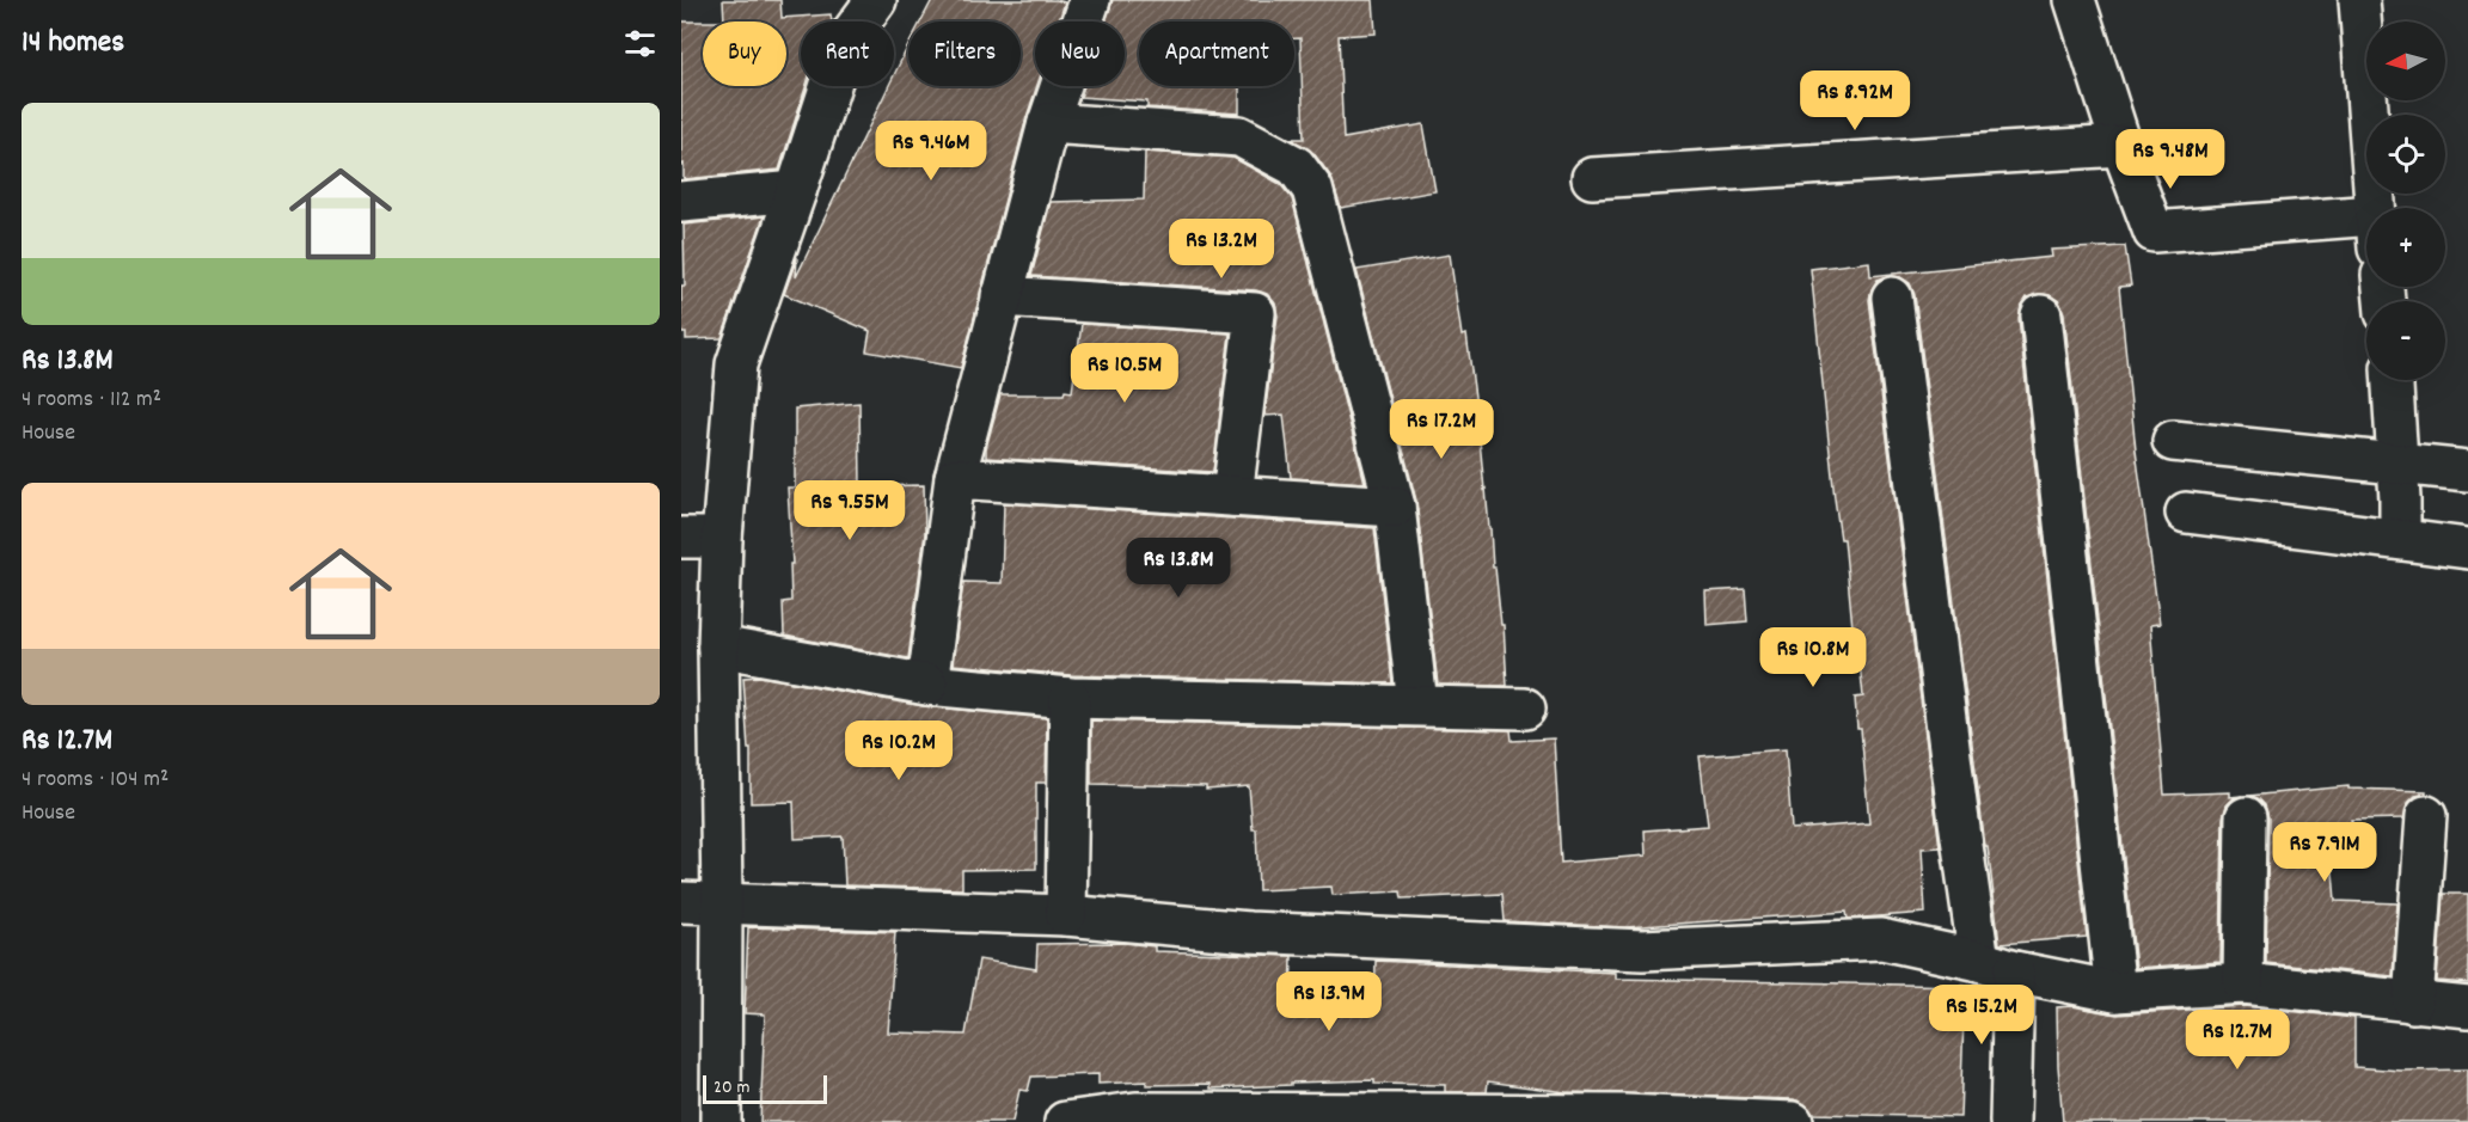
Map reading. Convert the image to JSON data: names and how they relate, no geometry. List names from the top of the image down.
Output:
{
  "scale_bar": "20 m",
  "north": "left",
  "page": {
    "heading": "14 homes",
    "map_buttons": ["+", "−"],
    "chip": [
      "Buy",
      "Rent",
      "Filters",
      "New",
      "Apartment"
    ],
    "price": [
      "Rs 8.92M",
      "Rs 9.46M",
      "Rs 9.48M",
      "Rs 13.2M",
      "Rs 10.5M",
      "Rs 17.2M",
      "Rs 9.55M",
      "Rs 13.8M",
      "Rs 10.8M",
      "Rs 10.2M",
      "Rs 7.91M",
      "Rs 13.9M",
      "Rs 15.2M",
      "Rs 12.7M"
    ],
    "list": [
      {
        "name": "Rs 13.8M",
        "note": "4 rooms · 112 m² · House"
      },
      {
        "name": "Rs 12.7M",
        "note": "4 rooms · 104 m² · House"
      }
    ],
    "scale": "20 m"
  }
}
